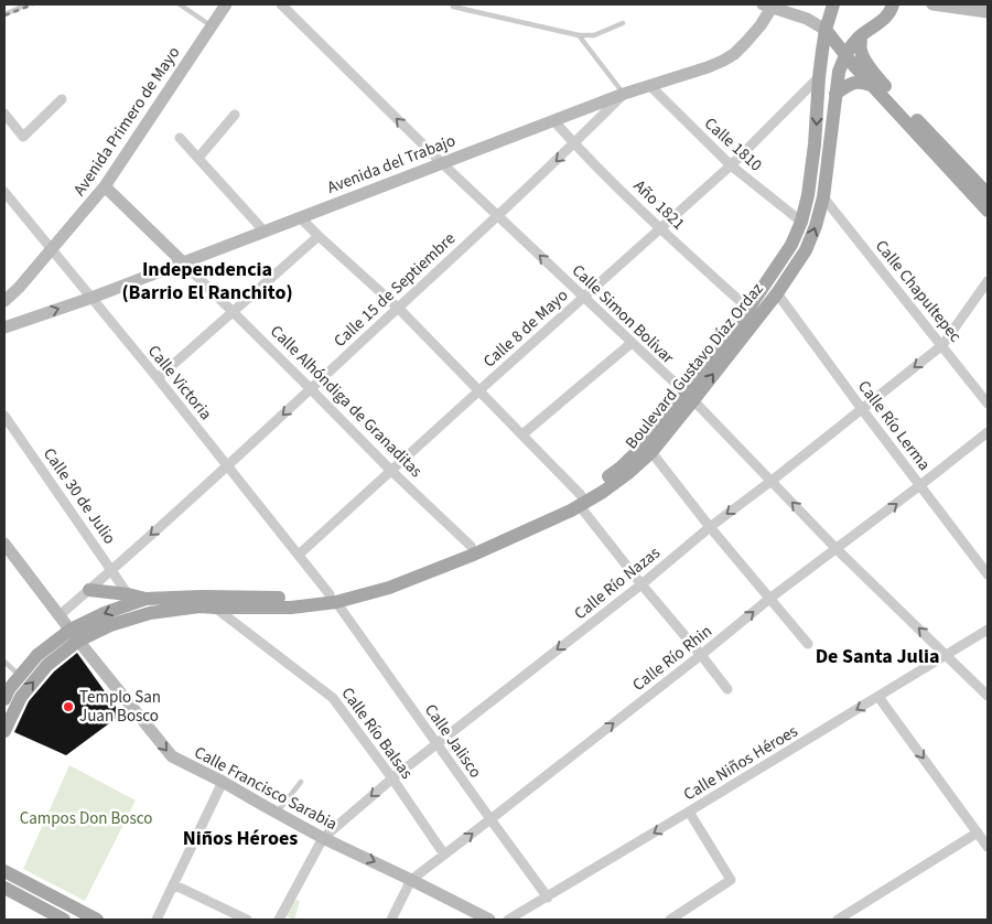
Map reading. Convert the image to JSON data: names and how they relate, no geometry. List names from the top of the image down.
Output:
{
  "streets": {
    "main road": ["Boulevard Gustavo Díaz Ordaz"],
    "street": [
      "Avenida Primero de Mayo",
      "Calle 1810",
      "Avenida del Trabajo",
      "Año 1821",
      "Calle 15 de Septiembre",
      "Calle Chapultepec",
      "Calle Simon Bolivar",
      "Calle 8 de Mayo",
      "Calle Victoria",
      "Calle Alhóndiga de Granaditas",
      "Calle Río Lerma",
      "Calle 30 de Julio",
      "Calle Río Nazas",
      "Calle Río Rhin",
      "Calle Río Balsas",
      "Calle Jalisco",
      "Calle Niños Héroes",
      "Calle Francisco Sarabia"
    ]
  },
  "crossings": [
    ["Avenida Primero de Mayo", "Calle Victoria"],
    ["Avenida Primero de Mayo", "Calle Alhóndiga de Granaditas"],
    ["Calle 1810", "Avenida del Trabajo"],
    ["Calle 1810", "Calle 8 de Mayo"],
    ["Calle 1810", "Boulevard Gustavo Díaz Ordaz"],
    ["Avenida del Trabajo", "Año 1821"],
    ["Avenida del Trabajo", "Calle 15 de Septiembre"],
    ["Avenida del Trabajo", "Calle Simon Bolivar"],
    ["Avenida del Trabajo", "Calle Victoria"],
    ["Avenida del Trabajo", "Calle Alhóndiga de Granaditas"],
    ["Año 1821", "Calle 15 de Septiembre"],
    ["Año 1821", "Calle 8 de Mayo"],
    ["Año 1821", "Boulevard Gustavo Díaz Ordaz"],
    ["Calle 15 de Septiembre", "Calle Simon Bolivar"],
    ["Calle 15 de Septiembre", "Calle Victoria"],
    ["Calle 15 de Septiembre", "Calle Alhóndiga de Granaditas"],
    ["Calle 15 de Septiembre", "Calle 30 de Julio"],
    ["Calle 15 de Septiembre", "Calle Francisco Sarabia"],
    ["Calle Chapultepec", "Boulevard Gustavo Díaz Ordaz"],
    ["Calle Chapultepec", "Calle Río Nazas"],
    ["Calle Simon Bolivar", "Calle 8 de Mayo"],
    ["Calle Simon Bolivar", "Boulevard Gustavo Díaz Ordaz"],
    ["Calle Simon Bolivar", "Calle Río Nazas"],
    ["Calle Simon Bolivar", "Calle Río Rhin"],
    ["Calle Simon Bolivar", "Calle Niños Héroes"],
    ["Calle 8 de Mayo", "Boulevard Gustavo Díaz Ordaz"],
    ["Calle 8 de Mayo", "Calle Victoria"],
    ["Calle 8 de Mayo", "Calle Alhóndiga de Granaditas"],
    ["Boulevard Gustavo Díaz Ordaz", "Calle Victoria"],
    ["Boulevard Gustavo Díaz Ordaz", "Calle Alhóndiga de Granaditas"],
    ["Boulevard Gustavo Díaz Ordaz", "Calle Río Lerma"],
    ["Boulevard Gustavo Díaz Ordaz", "Calle Río Balsas"],
    ["Boulevard Gustavo Díaz Ordaz", "Calle Jalisco"],
    ["Boulevard Gustavo Díaz Ordaz", "Calle Francisco Sarabia"],
    ["Calle Victoria", "Calle Jalisco"],
    ["Calle Río Lerma", "Calle Río Nazas"],
    ["Calle Río Lerma", "Calle Río Rhin"],
    ["Calle Río Nazas", "Calle Río Balsas"],
    ["Calle Río Nazas", "Calle Jalisco"],
    ["Calle Río Nazas", "Calle Francisco Sarabia"],
    ["Calle Río Rhin", "Calle Río Balsas"],
    ["Calle Río Rhin", "Calle Jalisco"],
    ["Calle Río Rhin", "Calle Francisco Sarabia"],
    ["Calle Jalisco", "Calle Niños Héroes"]
  ],
  "one_way": [
    "Calle 15 de Septiembre",
    "Calle Simon Bolivar",
    "Calle Río Nazas",
    "Calle Río Rhin",
    "Calle Niños Héroes",
    "Calle Francisco Sarabia"
  ],
  "districts": ["Independencia (Barrio El Ranchito)", "De Santa Julia", "Niños Héroes"],
  "parks": ["Campos Don Bosco"],
  "places": ["Templo San Juan Bosco"]
}
